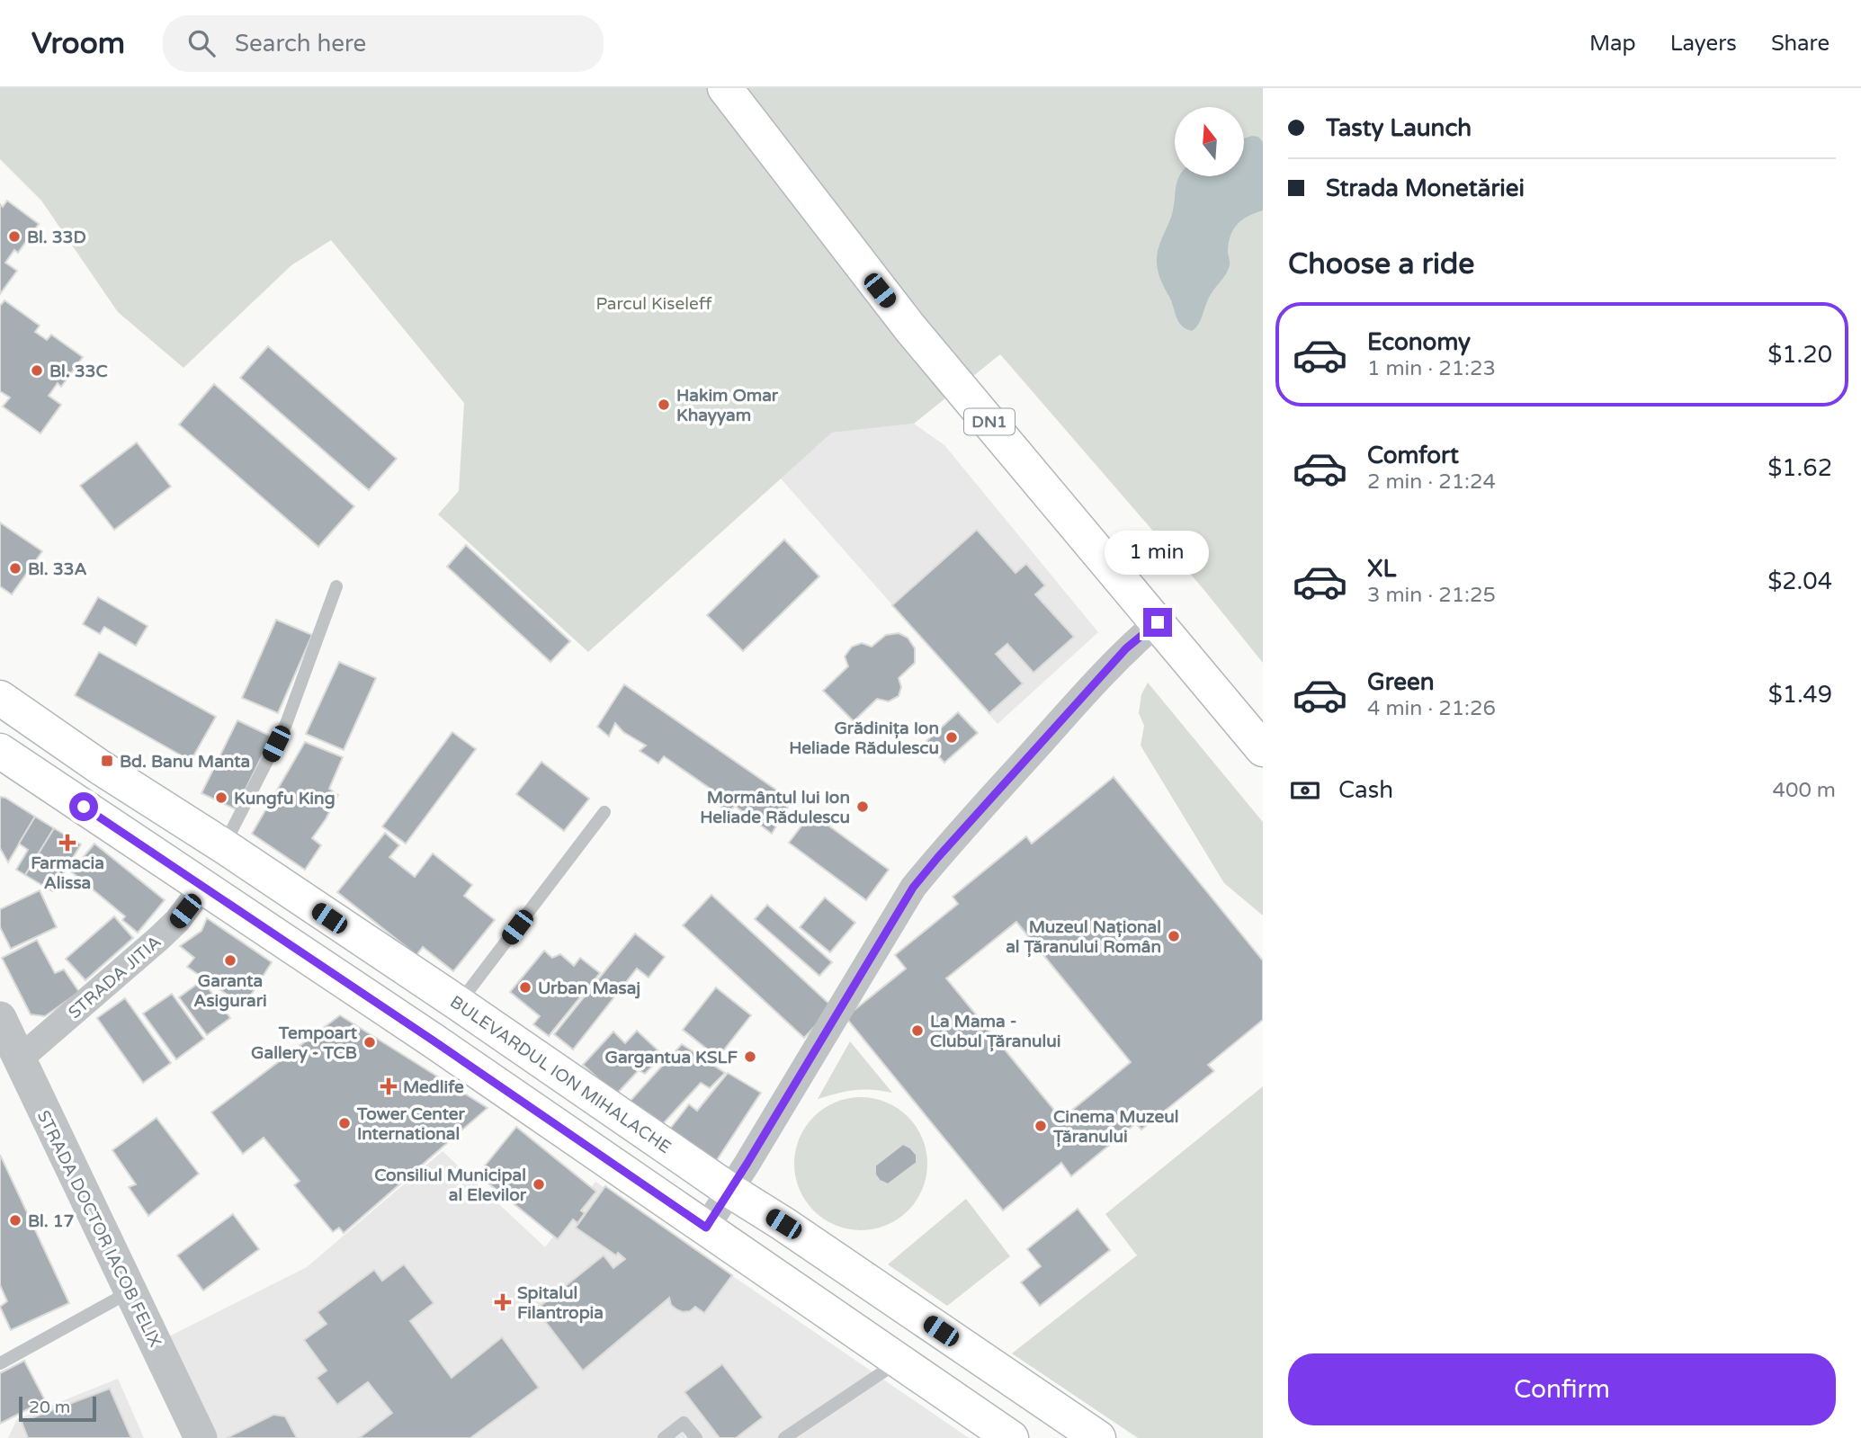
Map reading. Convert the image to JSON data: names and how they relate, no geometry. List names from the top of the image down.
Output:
{
  "streets": {
    "main road": ["DN1", "BULEVARDUL ION MIHALACHE"],
    "street": ["STRADA JITIA", "STRADA DOCTOR IACOB FELIX"]
  },
  "crossings": [
    ["STRADA JITIA", "STRADA DOCTOR IACOB FELIX"]
  ],
  "parks": ["Parcul Kiseleff"],
  "places": {
    "other": [
      "Bl. 33D",
      "Bl. 33C",
      "Hakim Omar Khayyam",
      "Bl. 33A",
      "Grădinița Ion Heliade Rădulescu",
      "Kungfu King",
      "Mormântul lui Ion Heliade Rădulescu",
      "Muzeul Național al Țăranului Român",
      "Garanta Asigurari",
      "Urban Masaj",
      "La Mama - Clubul Țăranului",
      "Tempoart Gallery - TCB",
      "Gargantua KSLF",
      "Tower Center International",
      "Cinema Muzeul Țăranului",
      "Consiliul Municipal al Elevilor",
      "Bl. 17"
    ],
    "transit": ["Bd. Banu Manta"],
    "health": ["Farmacia Alissa", "Medlife", "Spitalul Filantropia"]
  },
  "scale_bar": "20 m",
  "north": "top",
  "page": {
    "header": "Vroom",
    "search": "Search here",
    "nav": ["Map", "Layers", "Share"],
    "banner": ["Tasty Launch", "Strada Monetăriei"],
    "heading": "Choose a ride",
    "list": [
      {
        "name": "Economy",
        "note": "1 min · 21:23",
        "value": "$1.20"
      },
      {
        "name": "Comfort",
        "note": "2 min · 21:24",
        "value": "$1.62"
      },
      {
        "name": "XL",
        "note": "3 min · 21:25",
        "value": "$2.04"
      },
      {
        "name": "Green",
        "note": "4 min · 21:26",
        "value": "$1.49"
      }
    ],
    "bubble": "1 min",
    "pay": ["Cash", "400 m"],
    "buttons": "Confirm",
    "scale": "20 m"
  }
}
